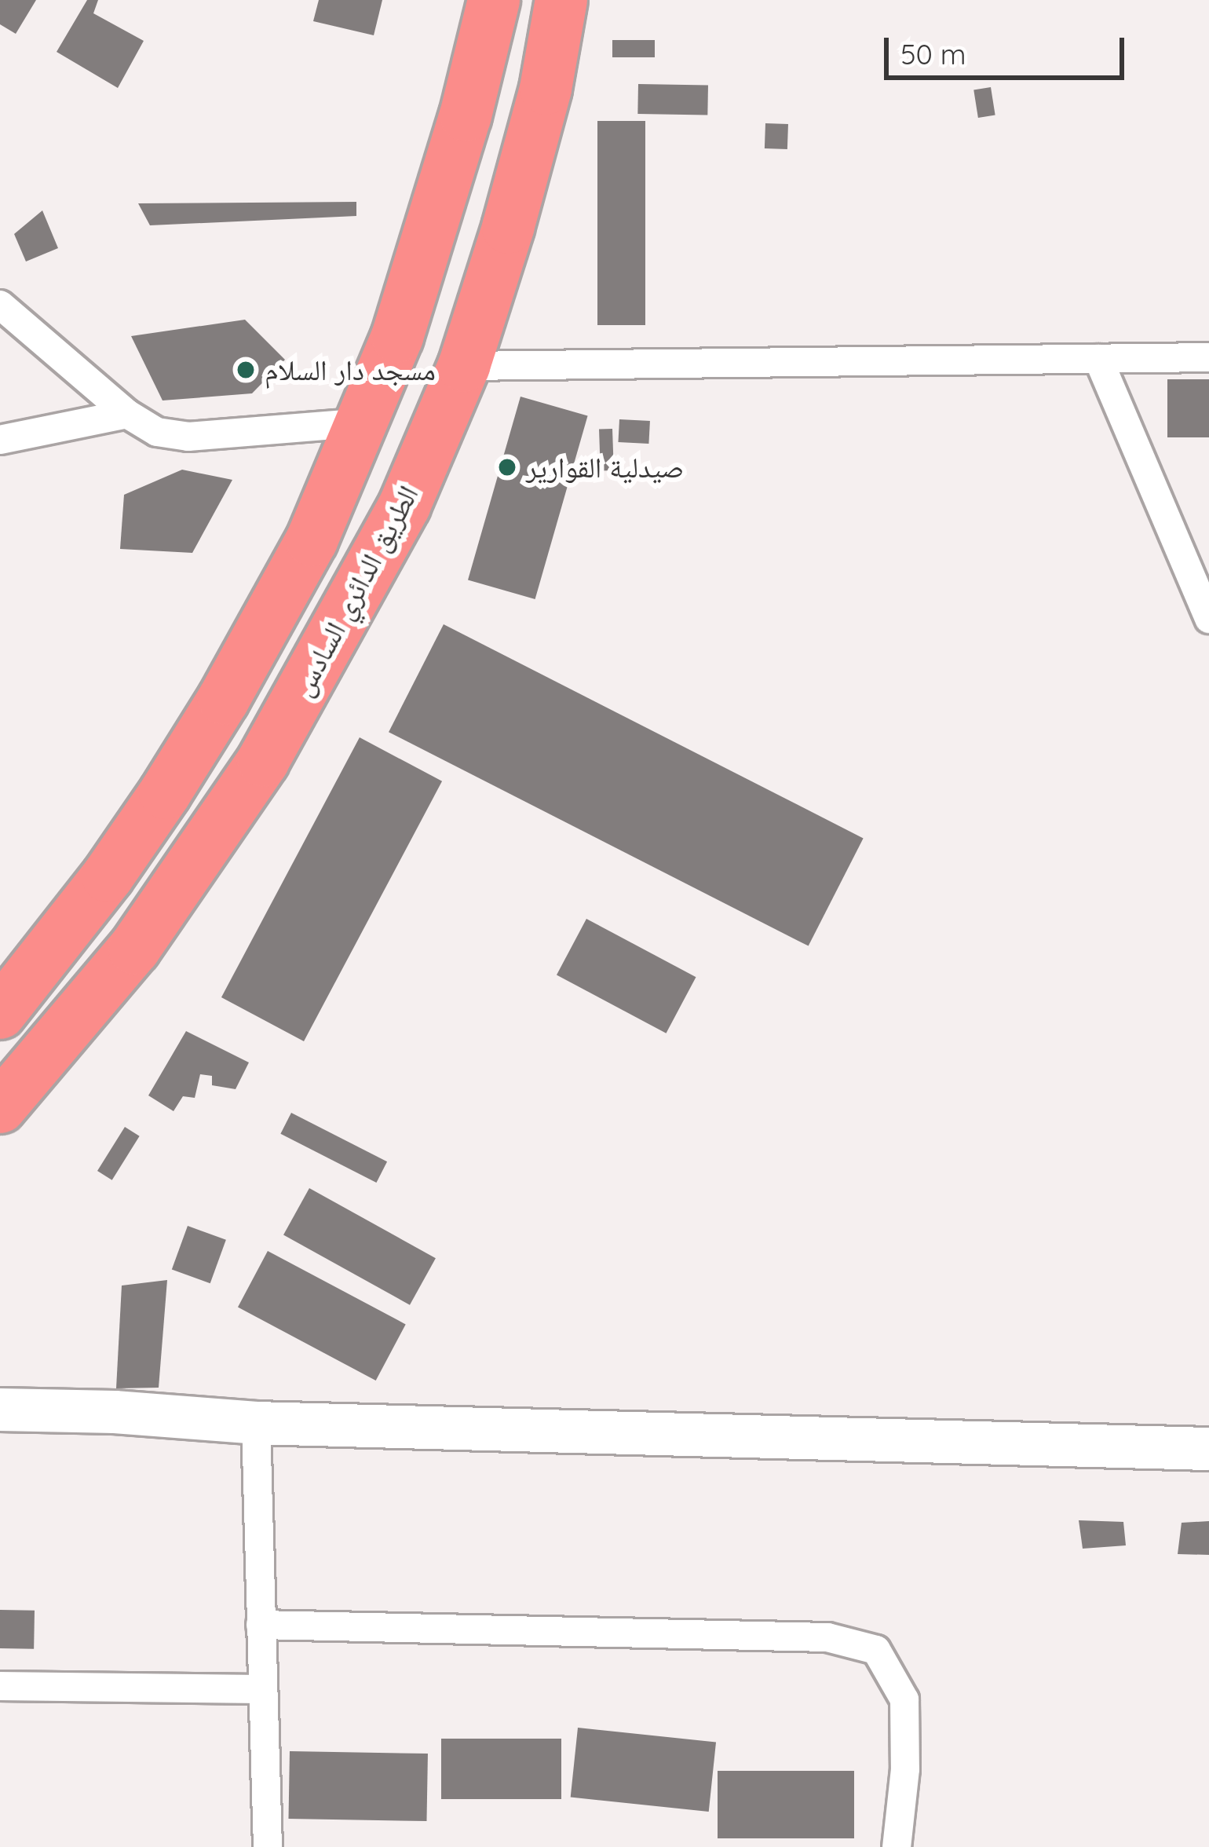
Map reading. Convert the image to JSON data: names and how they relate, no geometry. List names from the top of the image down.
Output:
{
  "streets": {
    "highway": ["الطريق الدائري السادس"]
  },
  "places": ["مسجد دار السلام", "صيدلية القوارير"],
  "scale_bar": "50 m"
}
